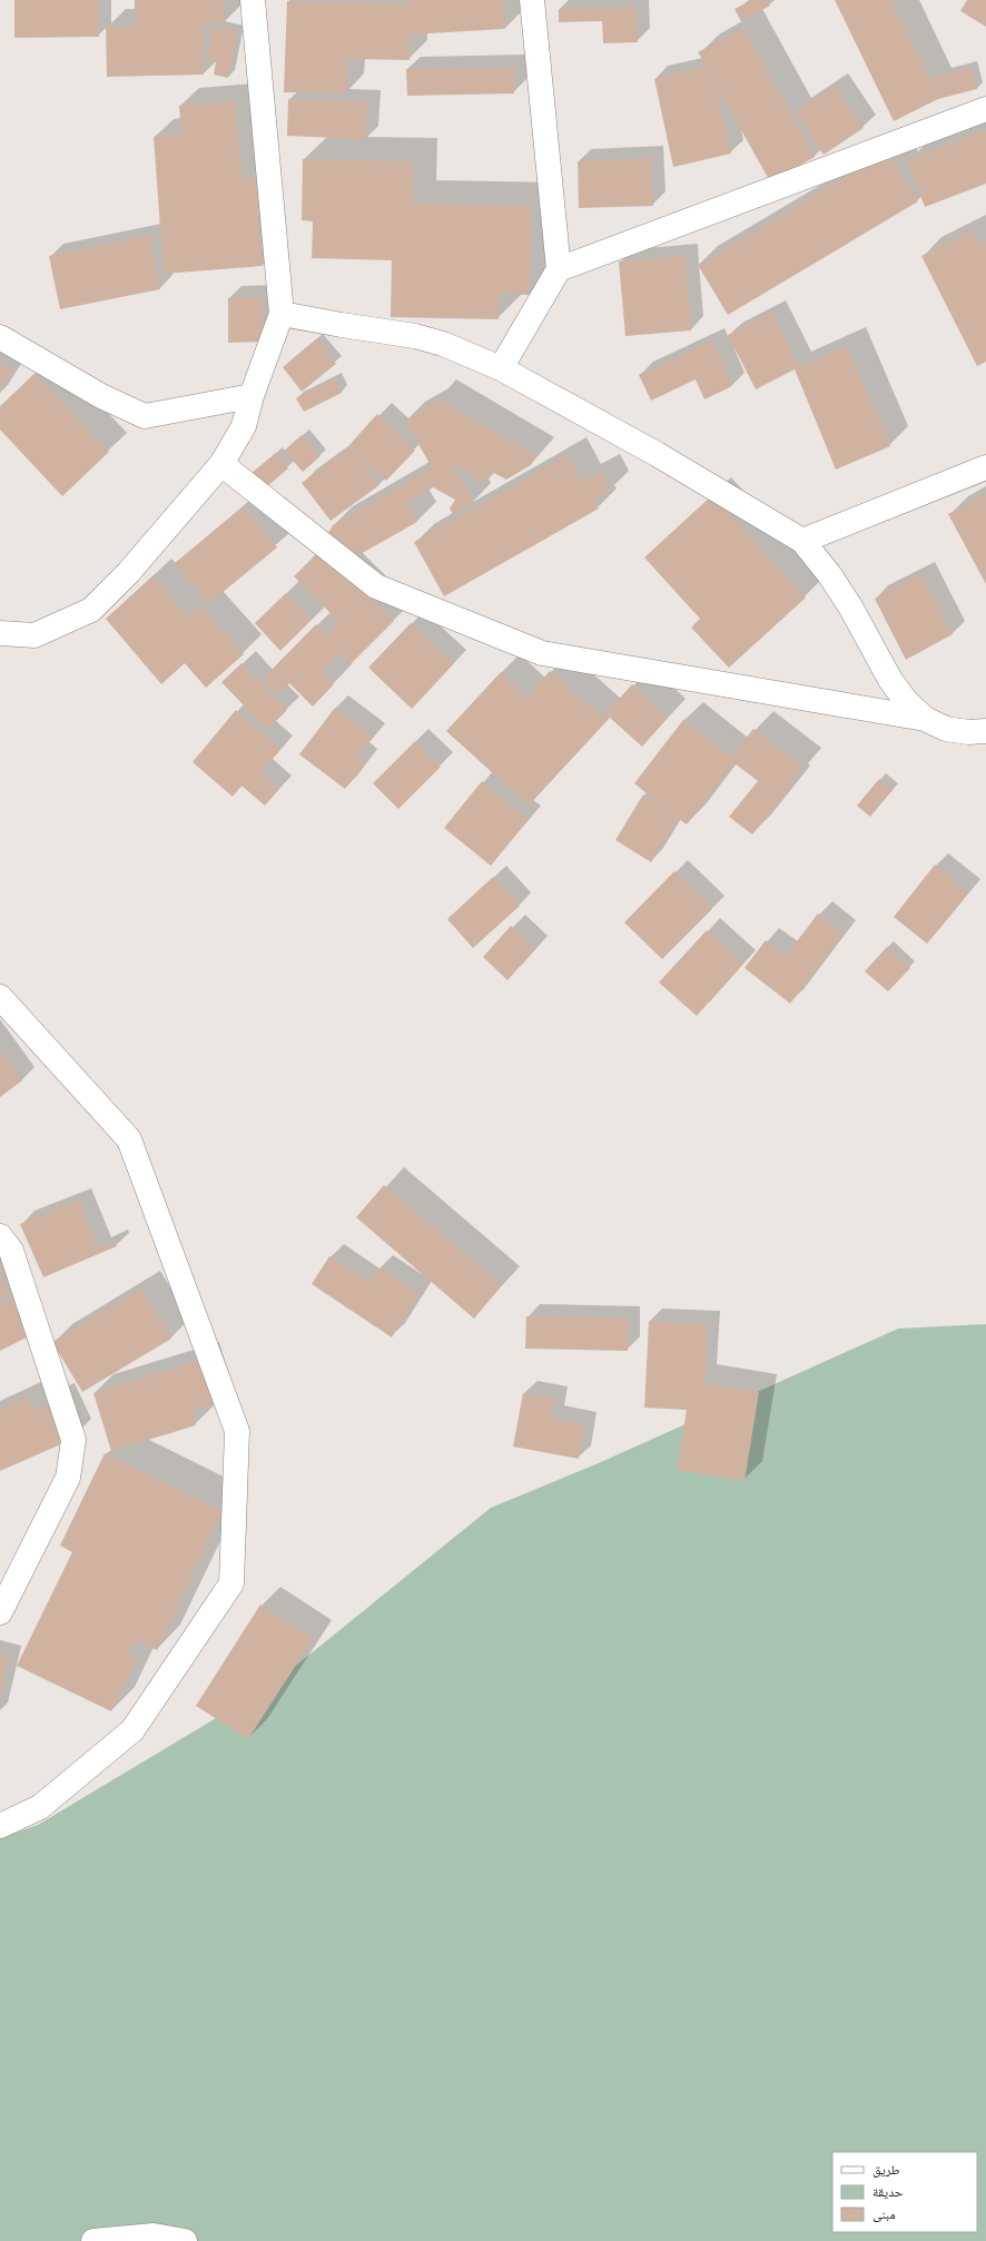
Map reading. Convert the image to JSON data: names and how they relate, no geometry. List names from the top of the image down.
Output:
{
  "legend": ["طريق", "حديقة", "مبنى"]
}
